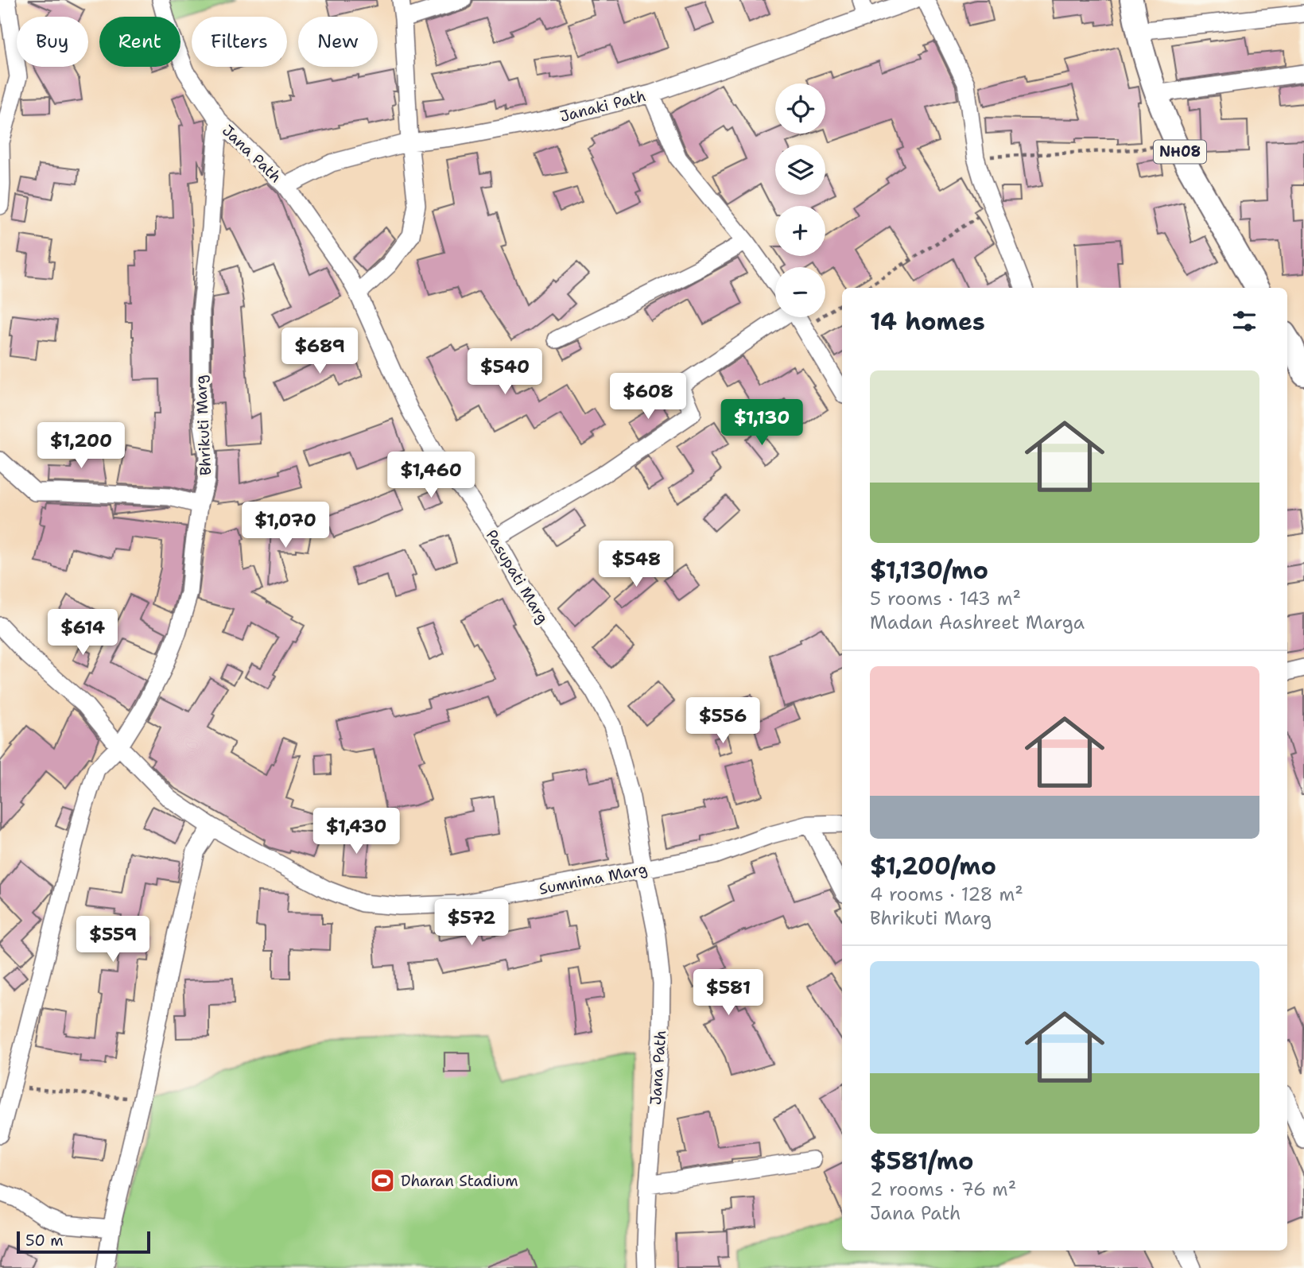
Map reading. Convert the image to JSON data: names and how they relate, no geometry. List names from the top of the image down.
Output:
{
  "streets": {
    "main road": ["NH08"],
    "street": [
      "Janaki Path",
      "Jana Path",
      "Bhrikuti Marg",
      "Pasupati Marg",
      "Sumnima Marg"
    ]
  },
  "crossings": [
    ["Janaki Path", "Jana Path"],
    ["Janaki Path", "Pasupati Marg"],
    ["Jana Path", "Bhrikuti Marg"],
    ["Jana Path", "Pasupati Marg"],
    ["Jana Path", "Sumnima Marg"],
    ["Bhrikuti Marg", "Sumnima Marg"],
    ["Pasupati Marg", "Sumnima Marg"]
  ],
  "places": {
    "sports": ["Dharan Stadium"]
  },
  "scale_bar": "50 m",
  "page": {
    "chip": [
      "Buy",
      "Rent",
      "Filters",
      "New"
    ],
    "map_buttons": ["+", "−"],
    "heading": "14 homes",
    "price": [
      "$689",
      "$540",
      "$608",
      "$1,130",
      "$1,200",
      "$1,460",
      "$1,070",
      "$548",
      "$614",
      "$556",
      "$1,430",
      "$572",
      "$559",
      "$581"
    ],
    "list": [
      {
        "name": "$1,130/mo",
        "note": "5 rooms · 143 m² · Madan Aashreet Marga"
      },
      {
        "name": "$1,200/mo",
        "note": "4 rooms · 128 m² · Bhrikuti Marg"
      },
      {
        "name": "$581/mo",
        "note": "2 rooms · 76 m² · Jana Path"
      }
    ],
    "scale": "50 m"
  }
}
